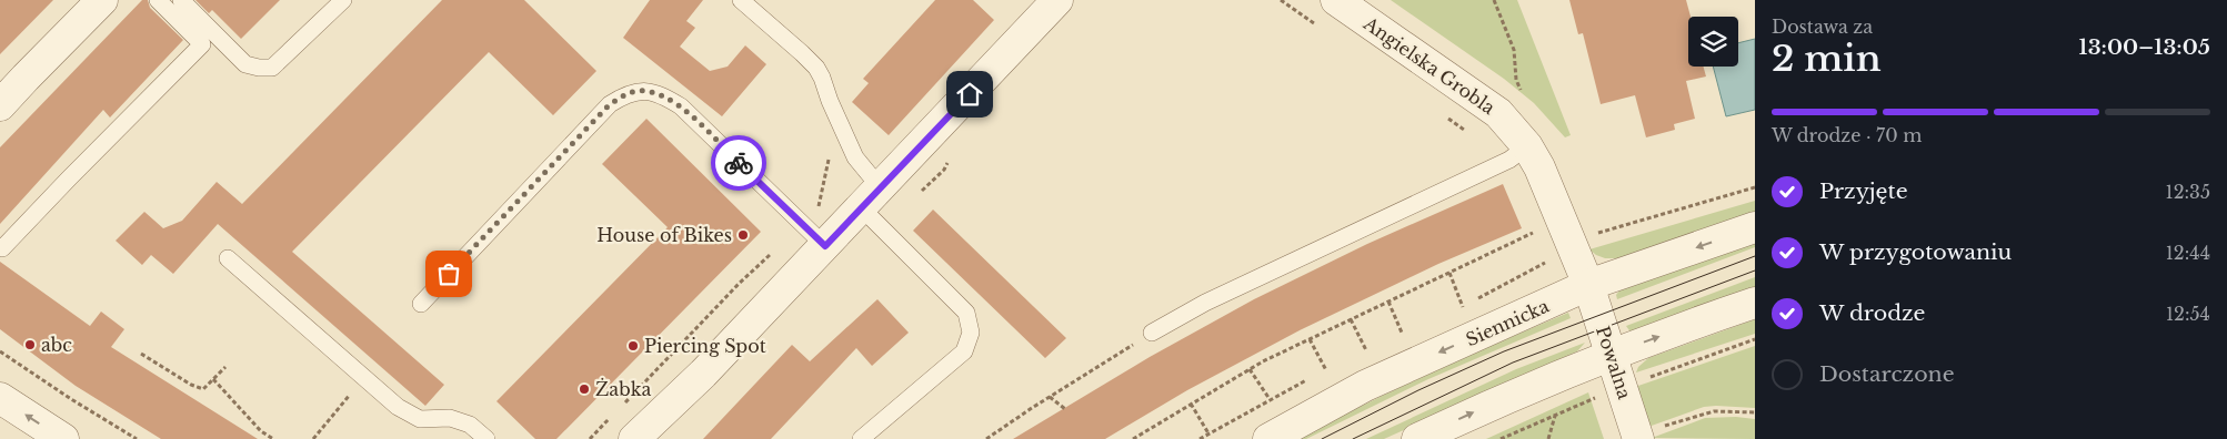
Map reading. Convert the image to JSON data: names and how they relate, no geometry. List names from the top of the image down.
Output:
{
  "streets": {
    "street": ["Angielska Grobla", "Siennicka", "Powalna"]
  },
  "crossings": [
    ["Angielska Grobla", "Siennicka"],
    ["Angielska Grobla", "Powalna"],
    ["Siennicka", "Powalna"]
  ],
  "places": [
    "House of Bikes",
    "abc",
    "Piercing Spot",
    "Żabka"
  ],
  "page": {
    "heading": ["2 min", "Dostawa za", "13:00–13:05"],
    "bar": "W drodze · 70 m",
    "list": [
      ["Przyjęte", "12:35"],
      ["W przygotowaniu", "12:44"],
      ["W drodze", "12:54"],
      "Dostarczone"
    ]
  }
}
